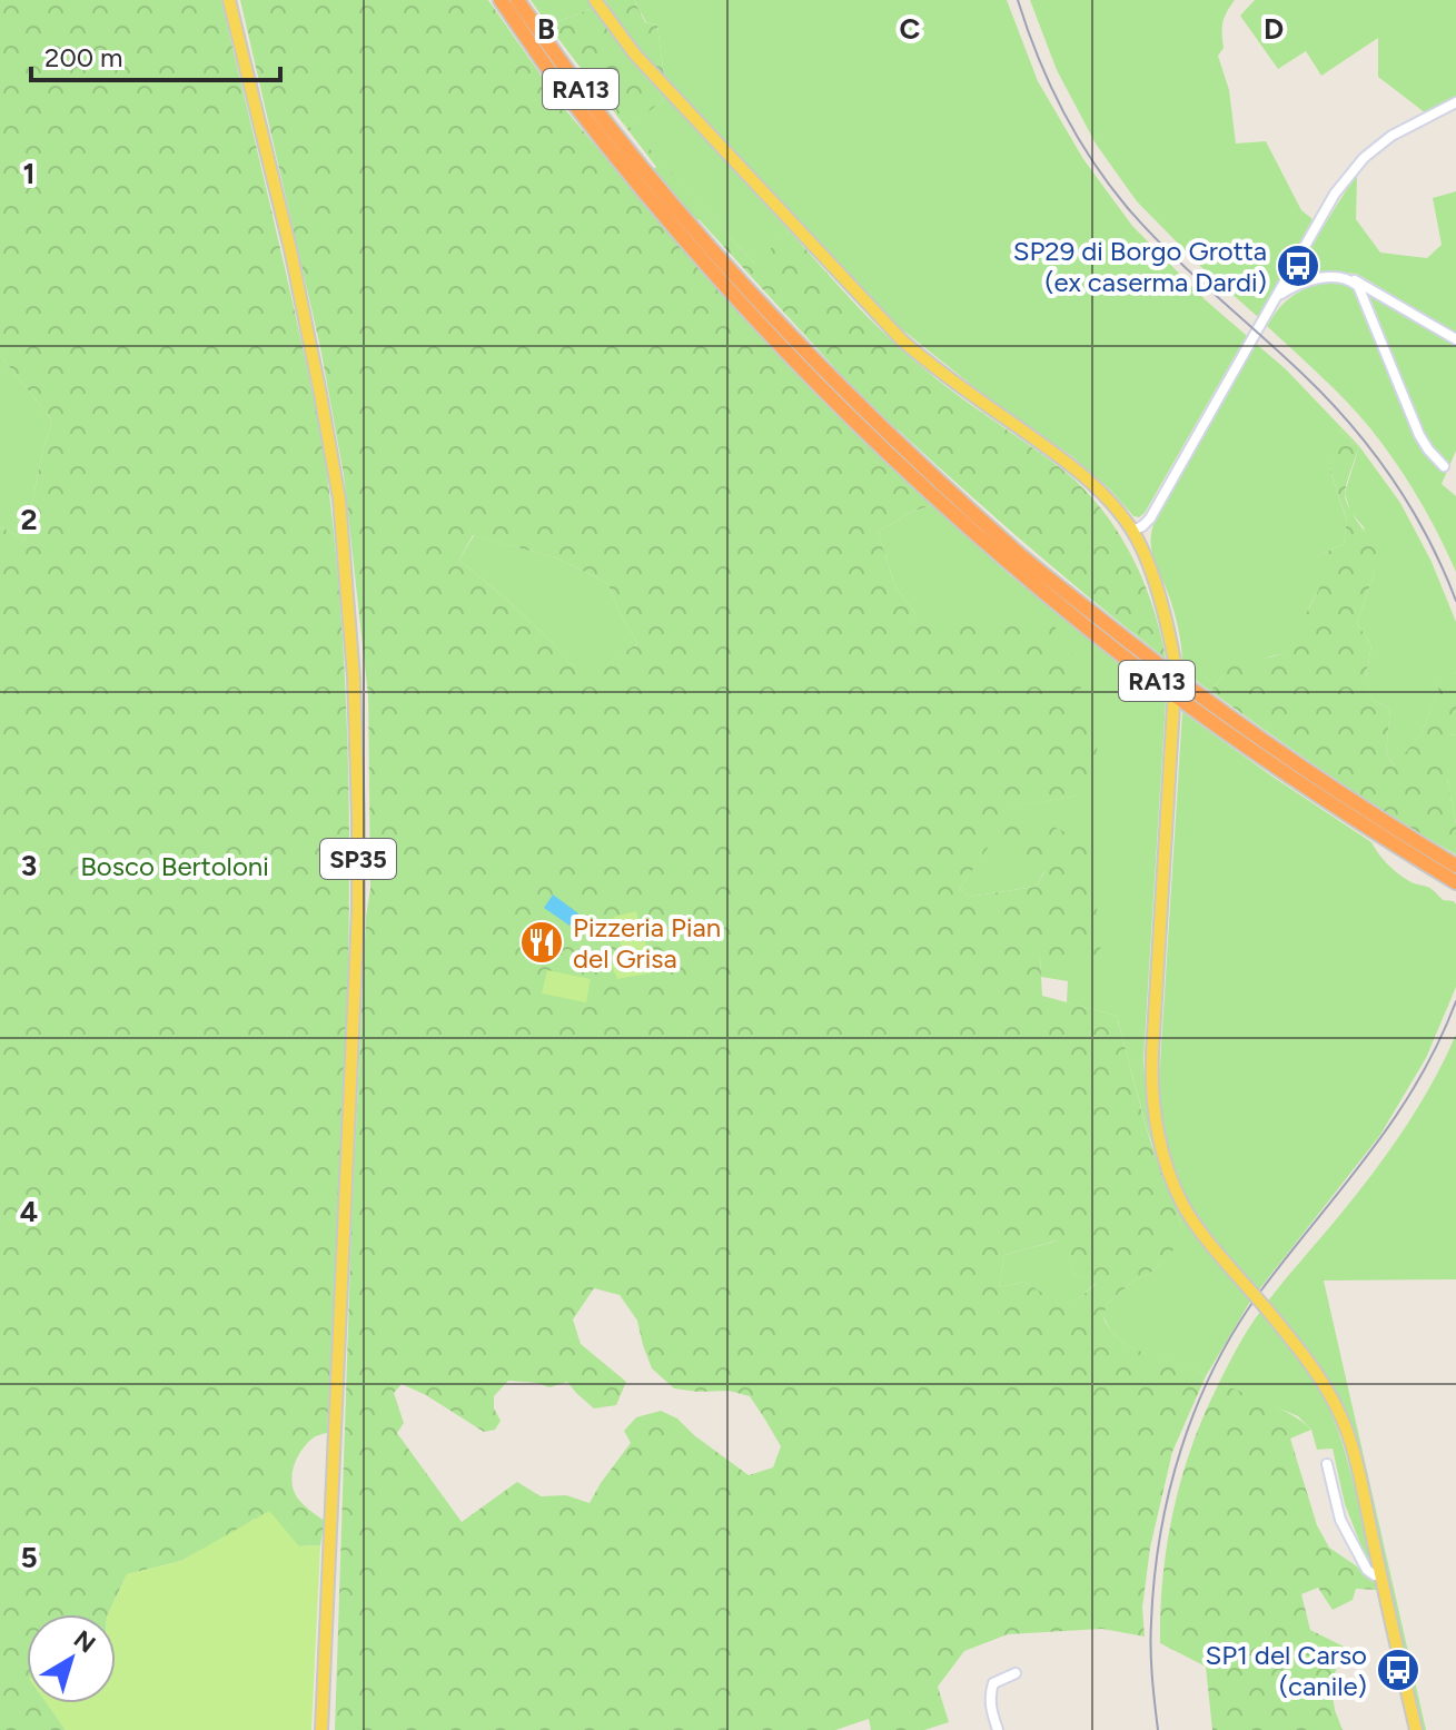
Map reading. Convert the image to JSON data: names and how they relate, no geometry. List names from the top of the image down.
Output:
{
  "streets": {
    "highway": ["RA13"],
    "main road": ["SP35"]
  },
  "parks": ["Bosco Bertoloni"],
  "places": {
    "bus stop": ["SP29 di Borgo Grotta (ex caserma Dardi)", "SP1 del Carso (canile)"],
    "restaurant": ["Pizzeria Pian del Grisa"]
  },
  "scale_bar": "200 m",
  "north": "top right",
  "grid": {
    "columns": ["B", "C", "D"],
    "rows": [
      "1",
      "2",
      "3",
      "4",
      "5"
    ]
  }
}
